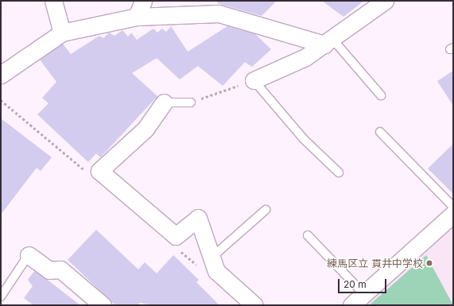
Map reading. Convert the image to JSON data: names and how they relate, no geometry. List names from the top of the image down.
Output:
{
  "places": ["練馬区立 貫井中学校"],
  "scale_bar": "20 m"
}
